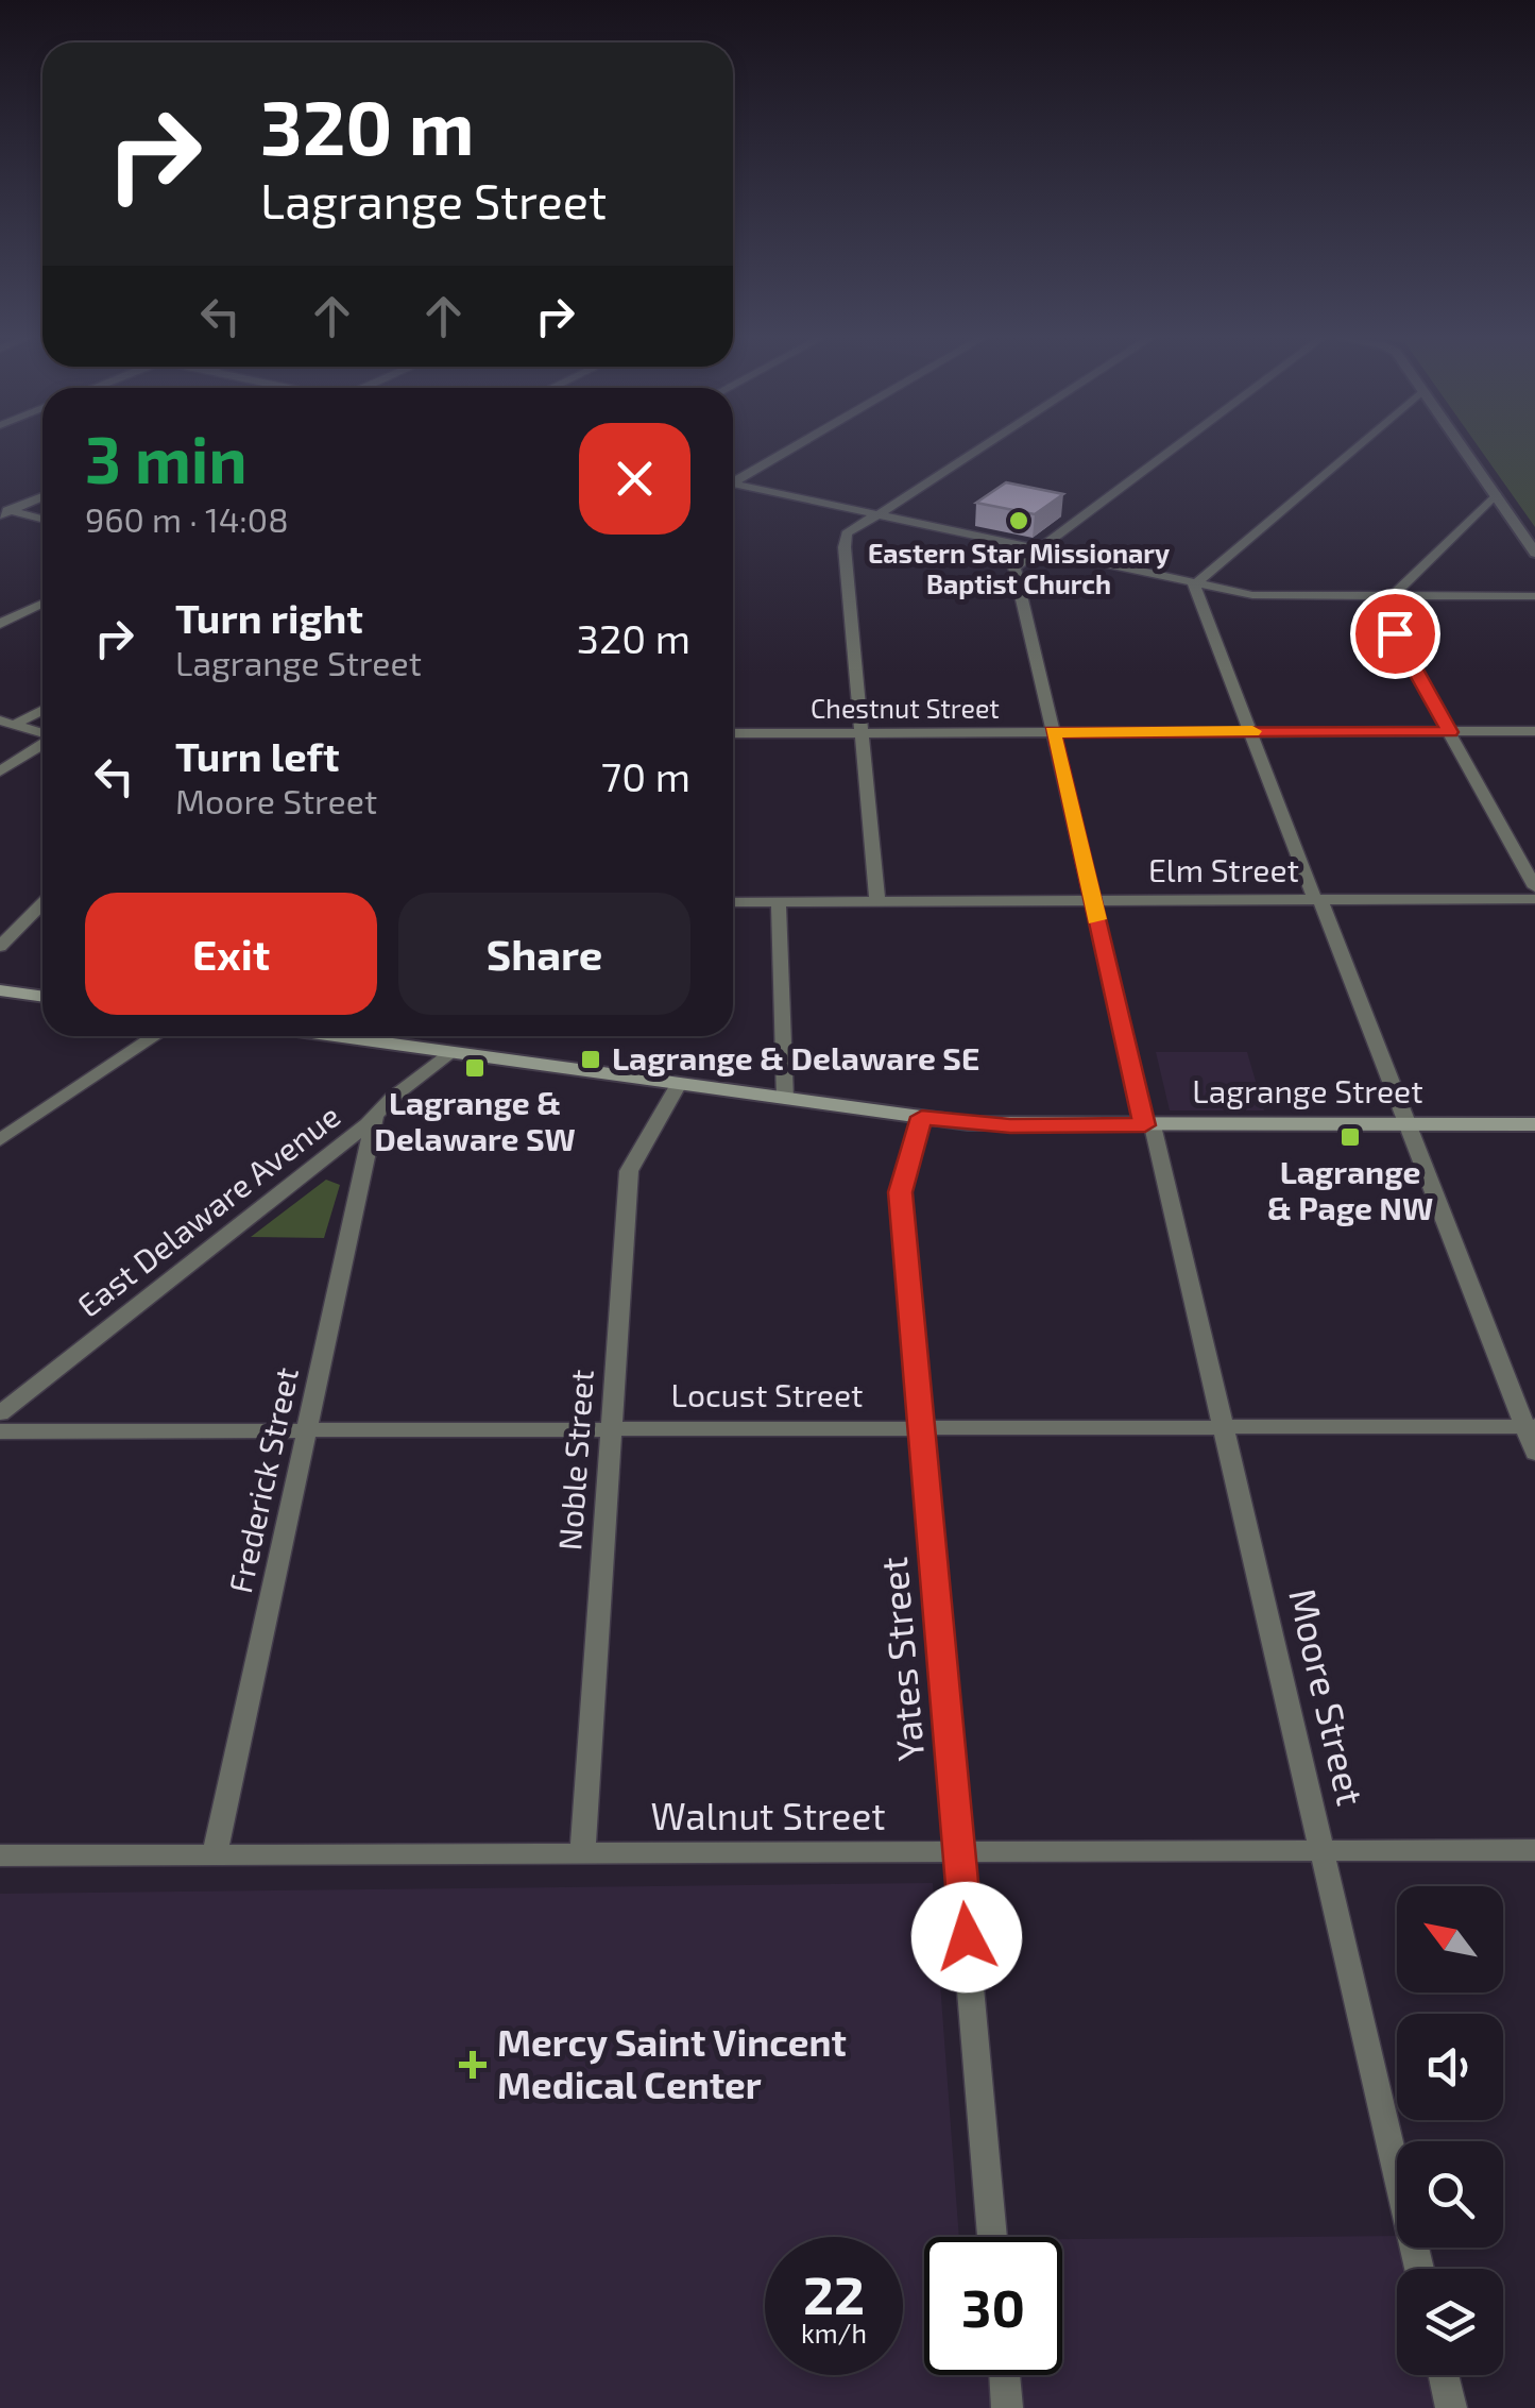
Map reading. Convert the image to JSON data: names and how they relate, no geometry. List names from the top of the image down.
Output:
{
  "streets": {
    "main road": ["Lagrange Street"],
    "street": [
      "Chestnut Street",
      "Elm Street",
      "East Delaware Avenue",
      "Locust Street",
      "Noble Street",
      "Frederick Street",
      "Yates Street",
      "Moore Street",
      "Walnut Street"
    ]
  },
  "crossings": [
    ["Chestnut Street", "Moore Street"],
    ["Elm Street", "Moore Street"],
    ["Lagrange Street", "East Delaware Avenue"],
    ["Lagrange Street", "Noble Street"],
    ["Lagrange Street", "Yates Street"],
    ["Lagrange Street", "Moore Street"],
    ["East Delaware Avenue", "Frederick Street"],
    ["Locust Street", "Noble Street"],
    ["Locust Street", "Frederick Street"],
    ["Locust Street", "Yates Street"],
    ["Locust Street", "Moore Street"],
    ["Noble Street", "Walnut Street"],
    ["Frederick Street", "Walnut Street"],
    ["Yates Street", "Walnut Street"],
    ["Moore Street", "Walnut Street"]
  ],
  "places": {
    "other": ["Eastern Star Missionary Baptist Church"],
    "transit": ["Lagrange & Delaware SE", "Lagrange & Delaware SW", "Lagrange & Page NW"],
    "health": ["Mercy Saint Vincent Medical Center"]
  },
  "north": "top left",
  "page": {
    "turn": ["320 m", "Lagrange Street"],
    "heading": ["3 min", "960 m · 14:08"],
    "list": [
      {
        "name": "Turn right",
        "note": "Lagrange Street",
        "value": "320 m"
      },
      {
        "name": "Turn left",
        "note": "Moore Street",
        "value": "70 m"
      }
    ],
    "buttons": ["Exit", "Share"],
    "speed": "22 km/h",
    "limit": "30"
  }
}
